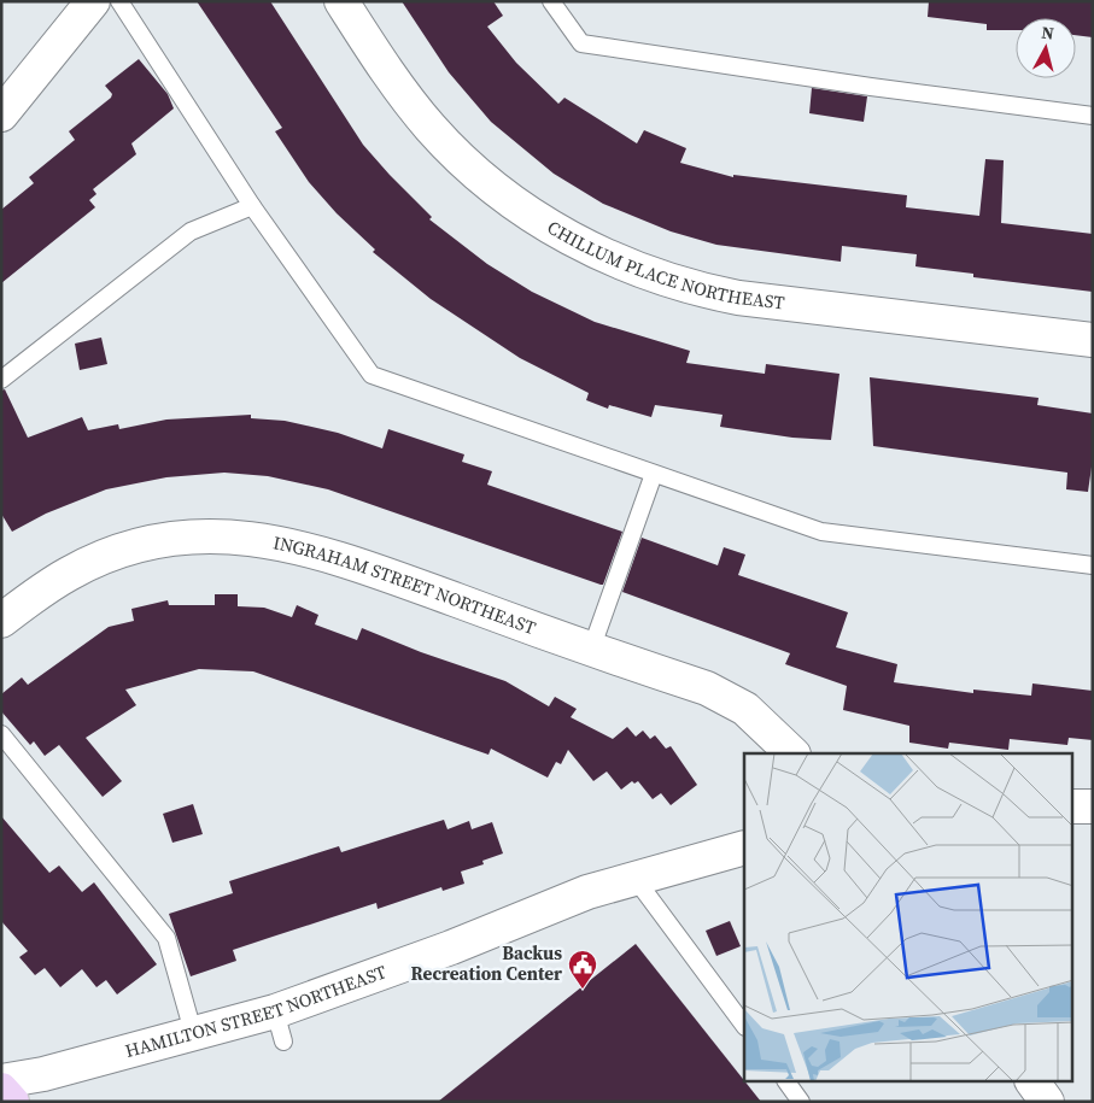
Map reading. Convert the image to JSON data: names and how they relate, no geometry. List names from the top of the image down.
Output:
{
  "streets": {
    "street": ["CHILLUM PLACE NORTHEAST", "INGRAHAM STREET NORTHEAST", "HAMILTON STREET NORTHEAST"]
  },
  "places": {
    "public building": ["Backus Recreation Center"]
  },
  "north": "top"
}
